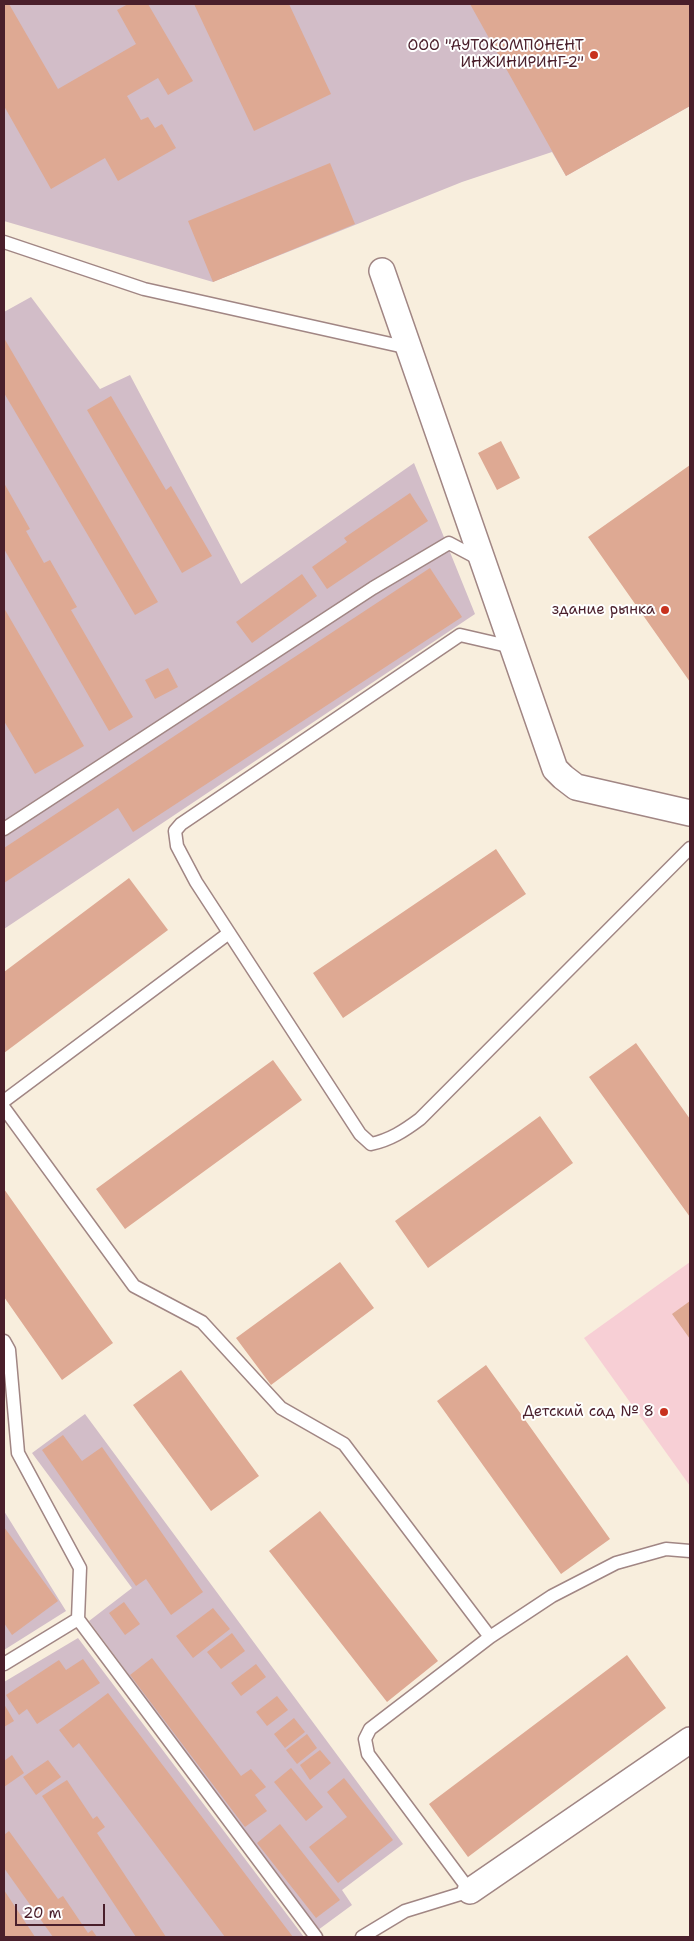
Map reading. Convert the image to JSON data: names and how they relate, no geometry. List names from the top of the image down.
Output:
{
  "places": ["ООО \"АУТОКОМПОНЕНТ ИНЖИНИРИНГ-2\"", "здание рынка", "Детский сад № 8"],
  "scale_bar": "20 m"
}
